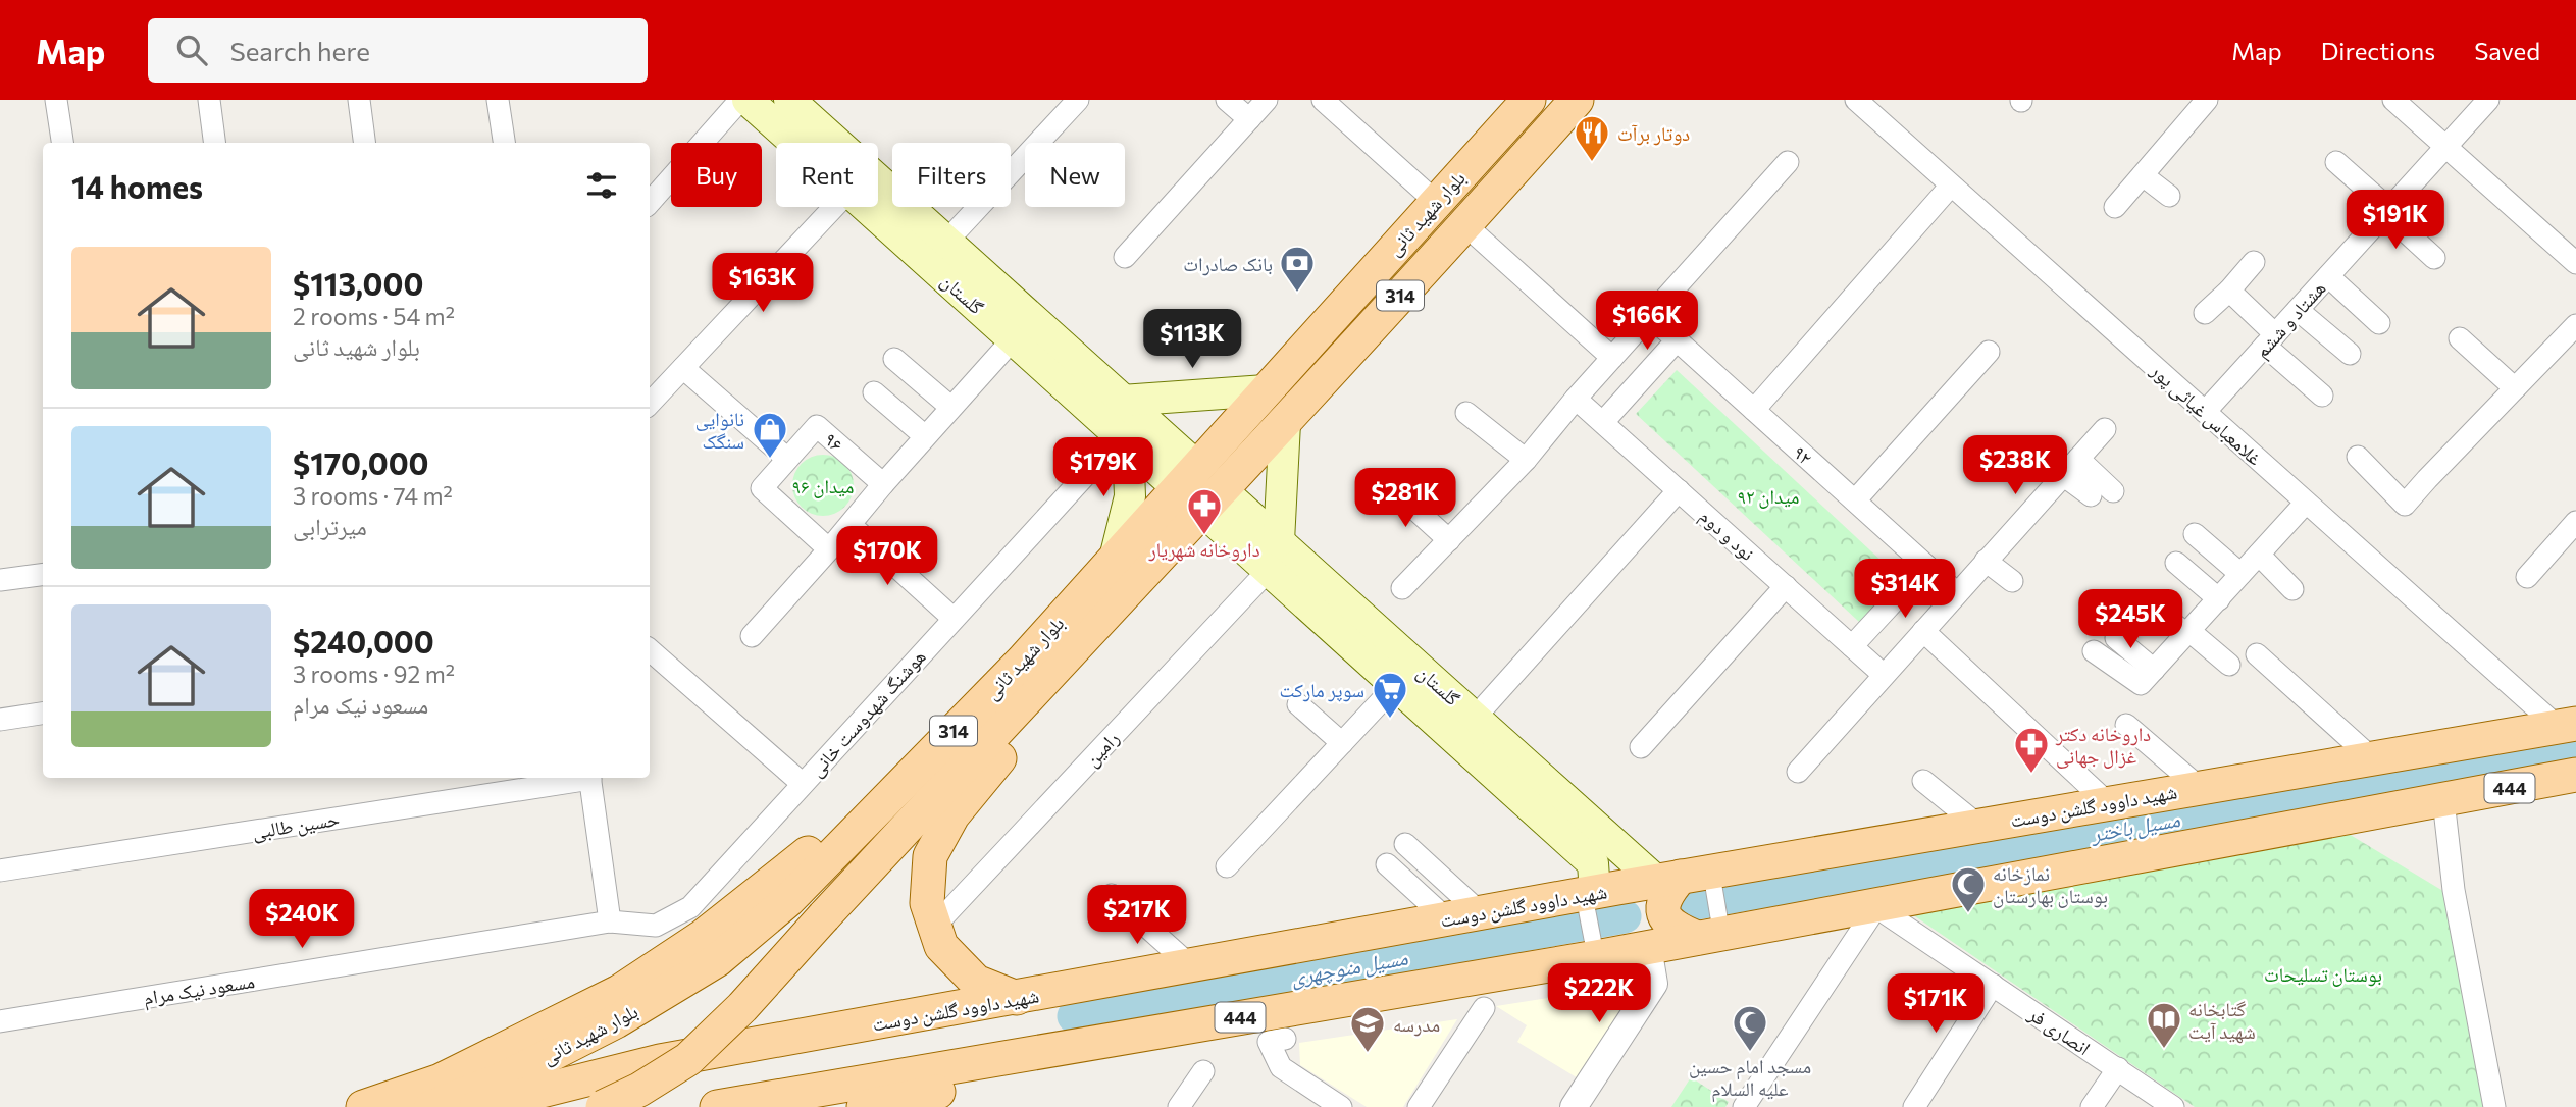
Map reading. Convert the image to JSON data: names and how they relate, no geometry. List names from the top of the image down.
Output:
{
  "streets": {
    "main road": [
      "بلوار شهید ثانی",
      "گلستان",
      "314",
      "444",
      "شهید داوود گلشن دوست"
    ],
    "street": [
      "هشتاد و ششم",
      "غلامعباس غیاثی پور",
      "۹۶",
      "۹۲",
      "نود و دوم",
      "هوشنگ شهدوست خانی",
      "رامین",
      "حسین طالبی",
      "مسعود نیک مرام",
      "انصاری فر"
    ]
  },
  "crossings": [
    ["بلوار شهید ثانی", "گلستان"],
    ["گلستان", "هوشنگ شهدوست خانی"],
    ["گلستان", "رامین"],
    ["گلستان", "شهید داوود گلشن دوست"],
    ["هشتاد و ششم", "غلامعباس غیاثی پور"],
    ["غلامعباس غیاثی پور", "شهید داوود گلشن دوست"],
    ["هوشنگ شهدوست خانی", "مسعود نیک مرام"],
    ["444", "انصاری فر"]
  ],
  "water": ["مسیل باختر", "مسیل منوچهری"],
  "parks": ["میدان ۹۶", "میدان ۹۲", "بوستان تسلیحات"],
  "places": {
    "restaurant": ["دوتار برآت"],
    "bank": ["بانک صادرات"],
    "shop": ["نانوایی سنگک"],
    "pharmacy": ["داروخانه شهریار", "داروخانه دکتر غزال جهانی"],
    "supermarket": ["سوپر مارکت"],
    "mosque": ["نمازخانه بوستان بهارستان", "مسجد امام حسین علیه السلام"],
    "library": ["گتابخانه شهید آیت"],
    "school or university": ["مدرسه"]
  },
  "page": {
    "header": "Map",
    "search": "Search here",
    "nav": ["Map", "Directions", "Saved"],
    "chip": [
      "Buy",
      "Rent",
      "Filters",
      "New"
    ],
    "heading": "14 homes",
    "price": [
      "$191K",
      "$163K",
      "$166K",
      "$113K",
      "$238K",
      "$179K",
      "$281K",
      "$170K",
      "$314K",
      "$245K",
      "$217K",
      "$240K",
      "$222K",
      "$171K"
    ],
    "list": [
      {
        "name": "$113,000",
        "note": "2 rooms · 54 m² · بلوار شهید ثانی"
      },
      {
        "name": "$170,000",
        "note": "3 rooms · 74 m² · میرترابی"
      },
      {
        "name": "$240,000",
        "note": "3 rooms · 92 m² · مسعود نیک مرام"
      }
    ]
  }
}
